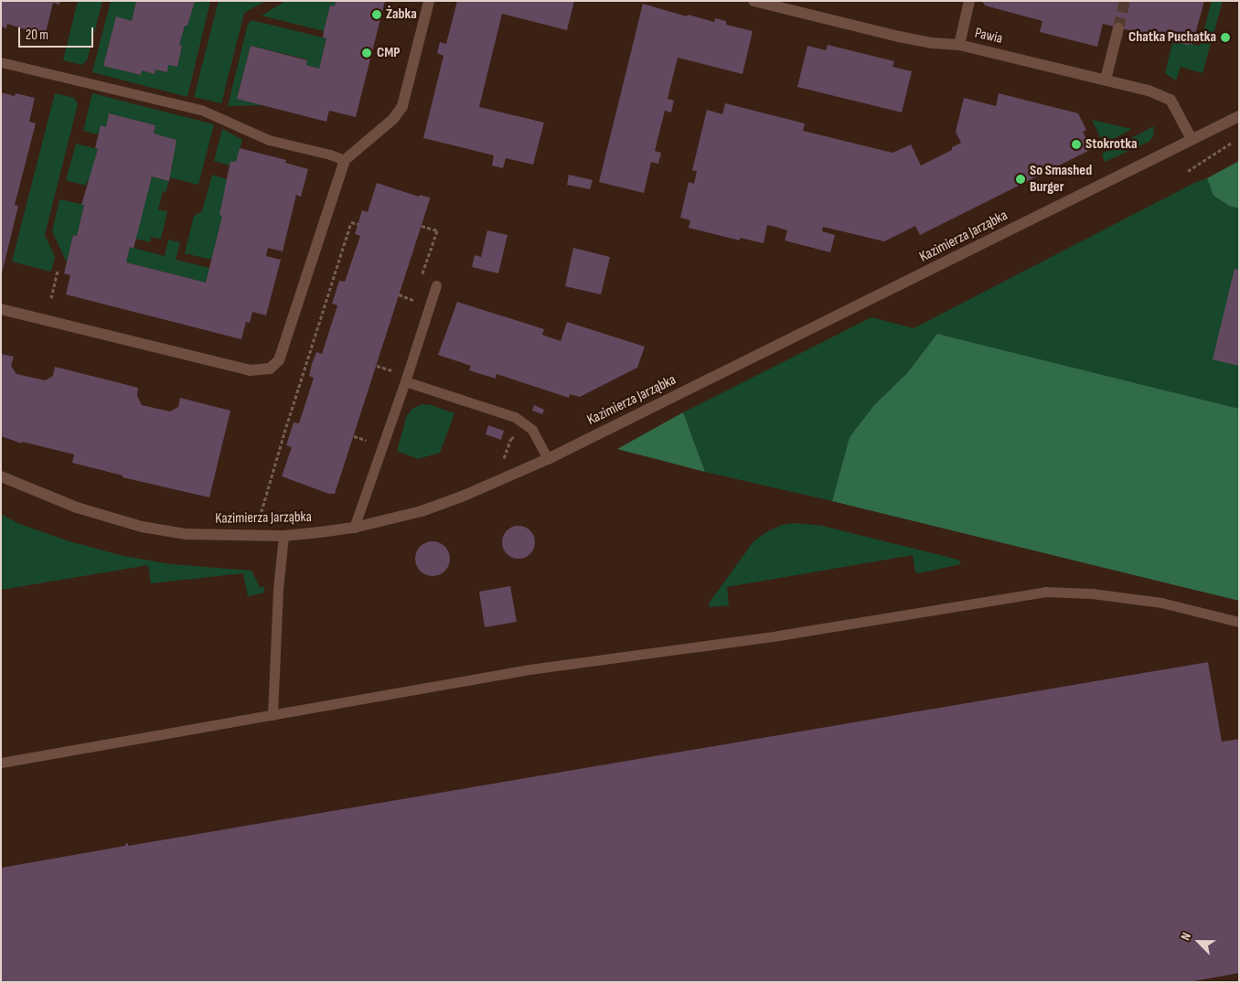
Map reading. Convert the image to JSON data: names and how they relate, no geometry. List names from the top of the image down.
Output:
{
  "streets": {
    "street": ["Pawia", "Kazimierza Jarząbka"]
  },
  "crossings": [
    ["Pawia", "Kazimierza Jarząbka"]
  ],
  "places": [
    "Żabka",
    "Chatka Puchatka",
    "CMP",
    "Stokrotka",
    "So Smashed Burger"
  ],
  "scale_bar": "20 m",
  "north": "top left"
}
